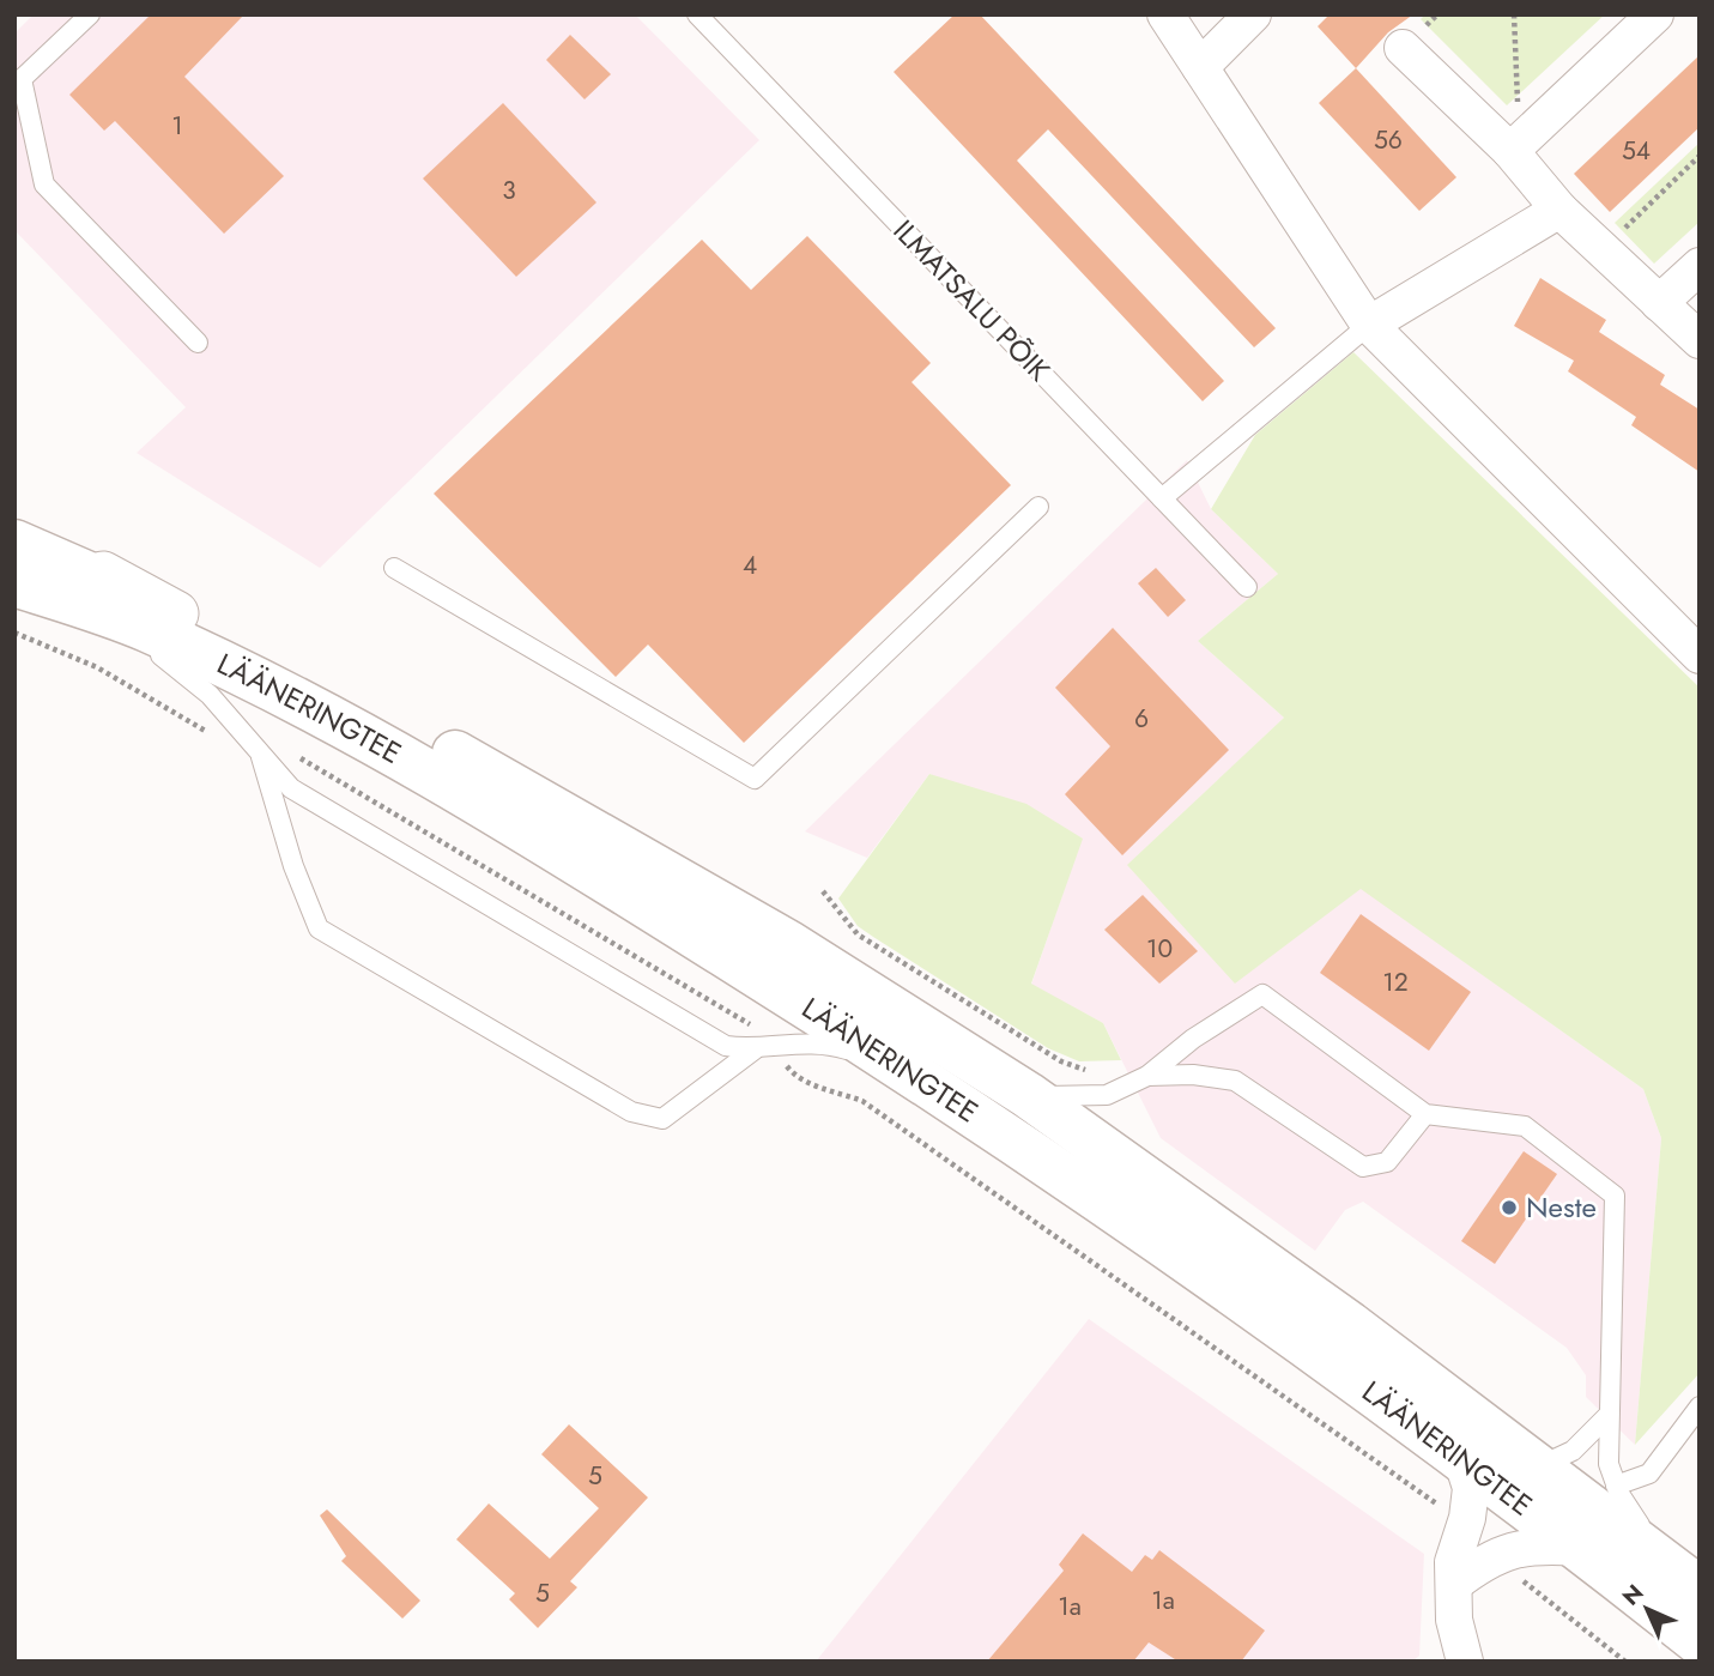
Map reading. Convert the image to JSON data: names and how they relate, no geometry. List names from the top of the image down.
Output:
{
  "streets": {
    "highway": ["LÄÄNERINGTEE"],
    "lane": ["ILMATSALU PÕIK"]
  },
  "places": ["Neste"],
  "house_numbers": [
    "1",
    "56",
    "54",
    "3",
    "4",
    "6",
    "10",
    "12",
    "5",
    "5",
    "1a",
    "1a"
  ],
  "north": "top left"
}
